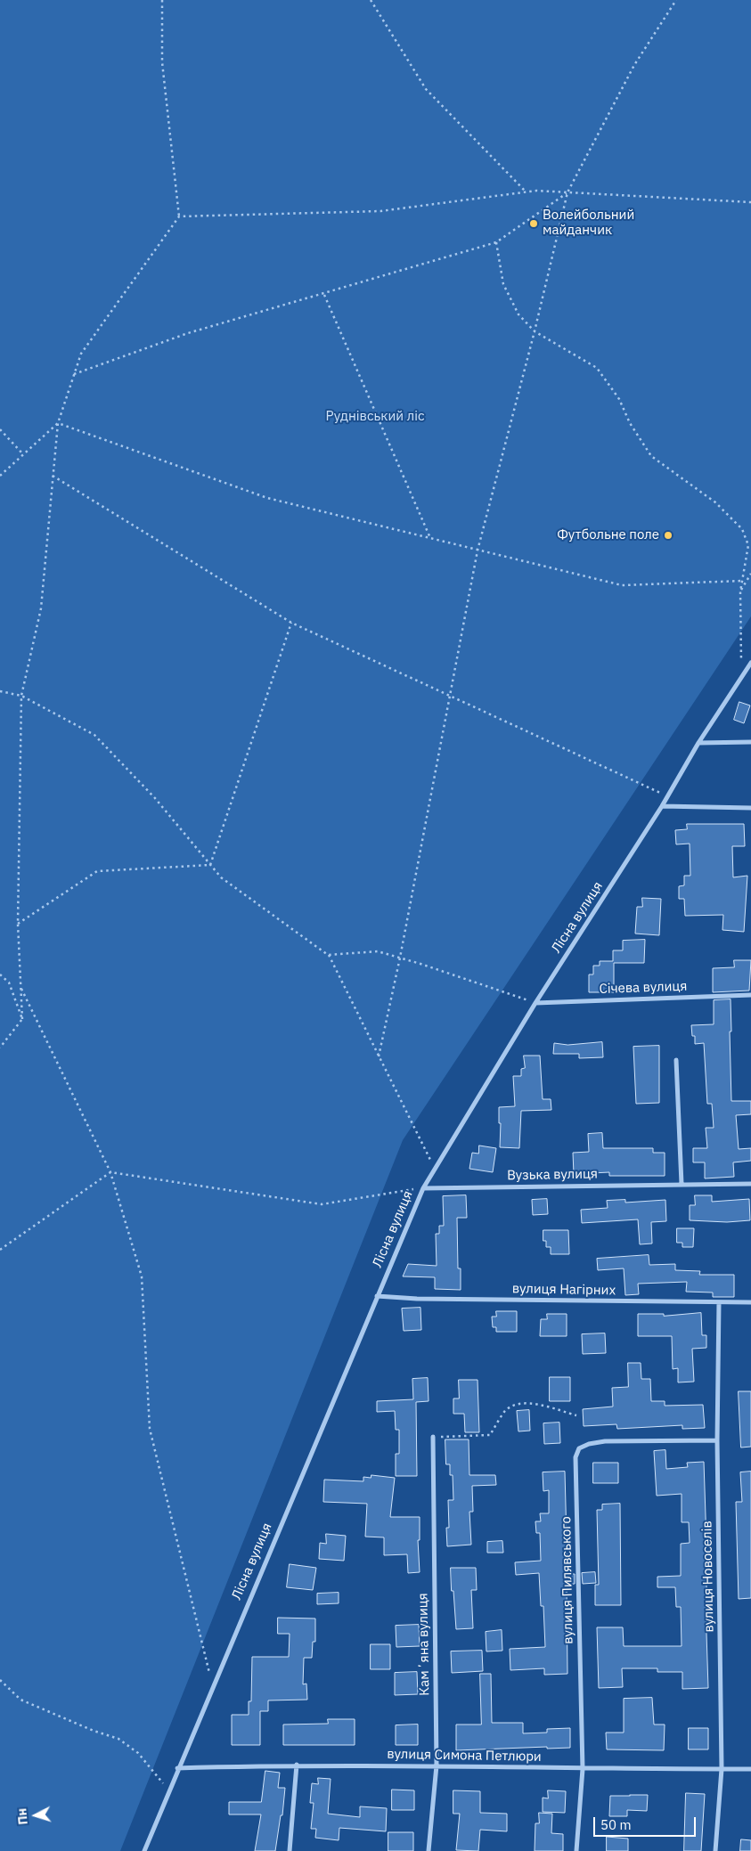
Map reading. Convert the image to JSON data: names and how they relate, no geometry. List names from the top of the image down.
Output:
{
  "streets": {
    "street": [
      "Лісна вулиця",
      "Січева вулиця",
      "Вузька вулиця",
      "вулиця Нагірних",
      "вулиця Новоселів",
      "вулиця Пилявського",
      "Камʼяна вулиця",
      "вулиця Симона Петлюри"
    ]
  },
  "crossings": [
    ["Лісна вулиця", "Січева вулиця"],
    ["Лісна вулиця", "Вузька вулиця"],
    ["Лісна вулиця", "вулиця Нагірних"],
    ["Лісна вулиця", "вулиця Симона Петлюри"],
    ["вулиця Нагірних", "вулиця Новоселів"],
    ["вулиця Новоселів", "вулиця Пилявського"],
    ["вулиця Новоселів", "вулиця Симона Петлюри"],
    ["вулиця Пилявського", "вулиця Симона Петлюри"],
    ["Камʼяна вулиця", "вулиця Симона Петлюри"]
  ],
  "parks": ["Руднівський ліс"],
  "places": ["Волейбольний майданчик", "Футбольне поле"],
  "scale_bar": "50 m",
  "north": "left"
}
